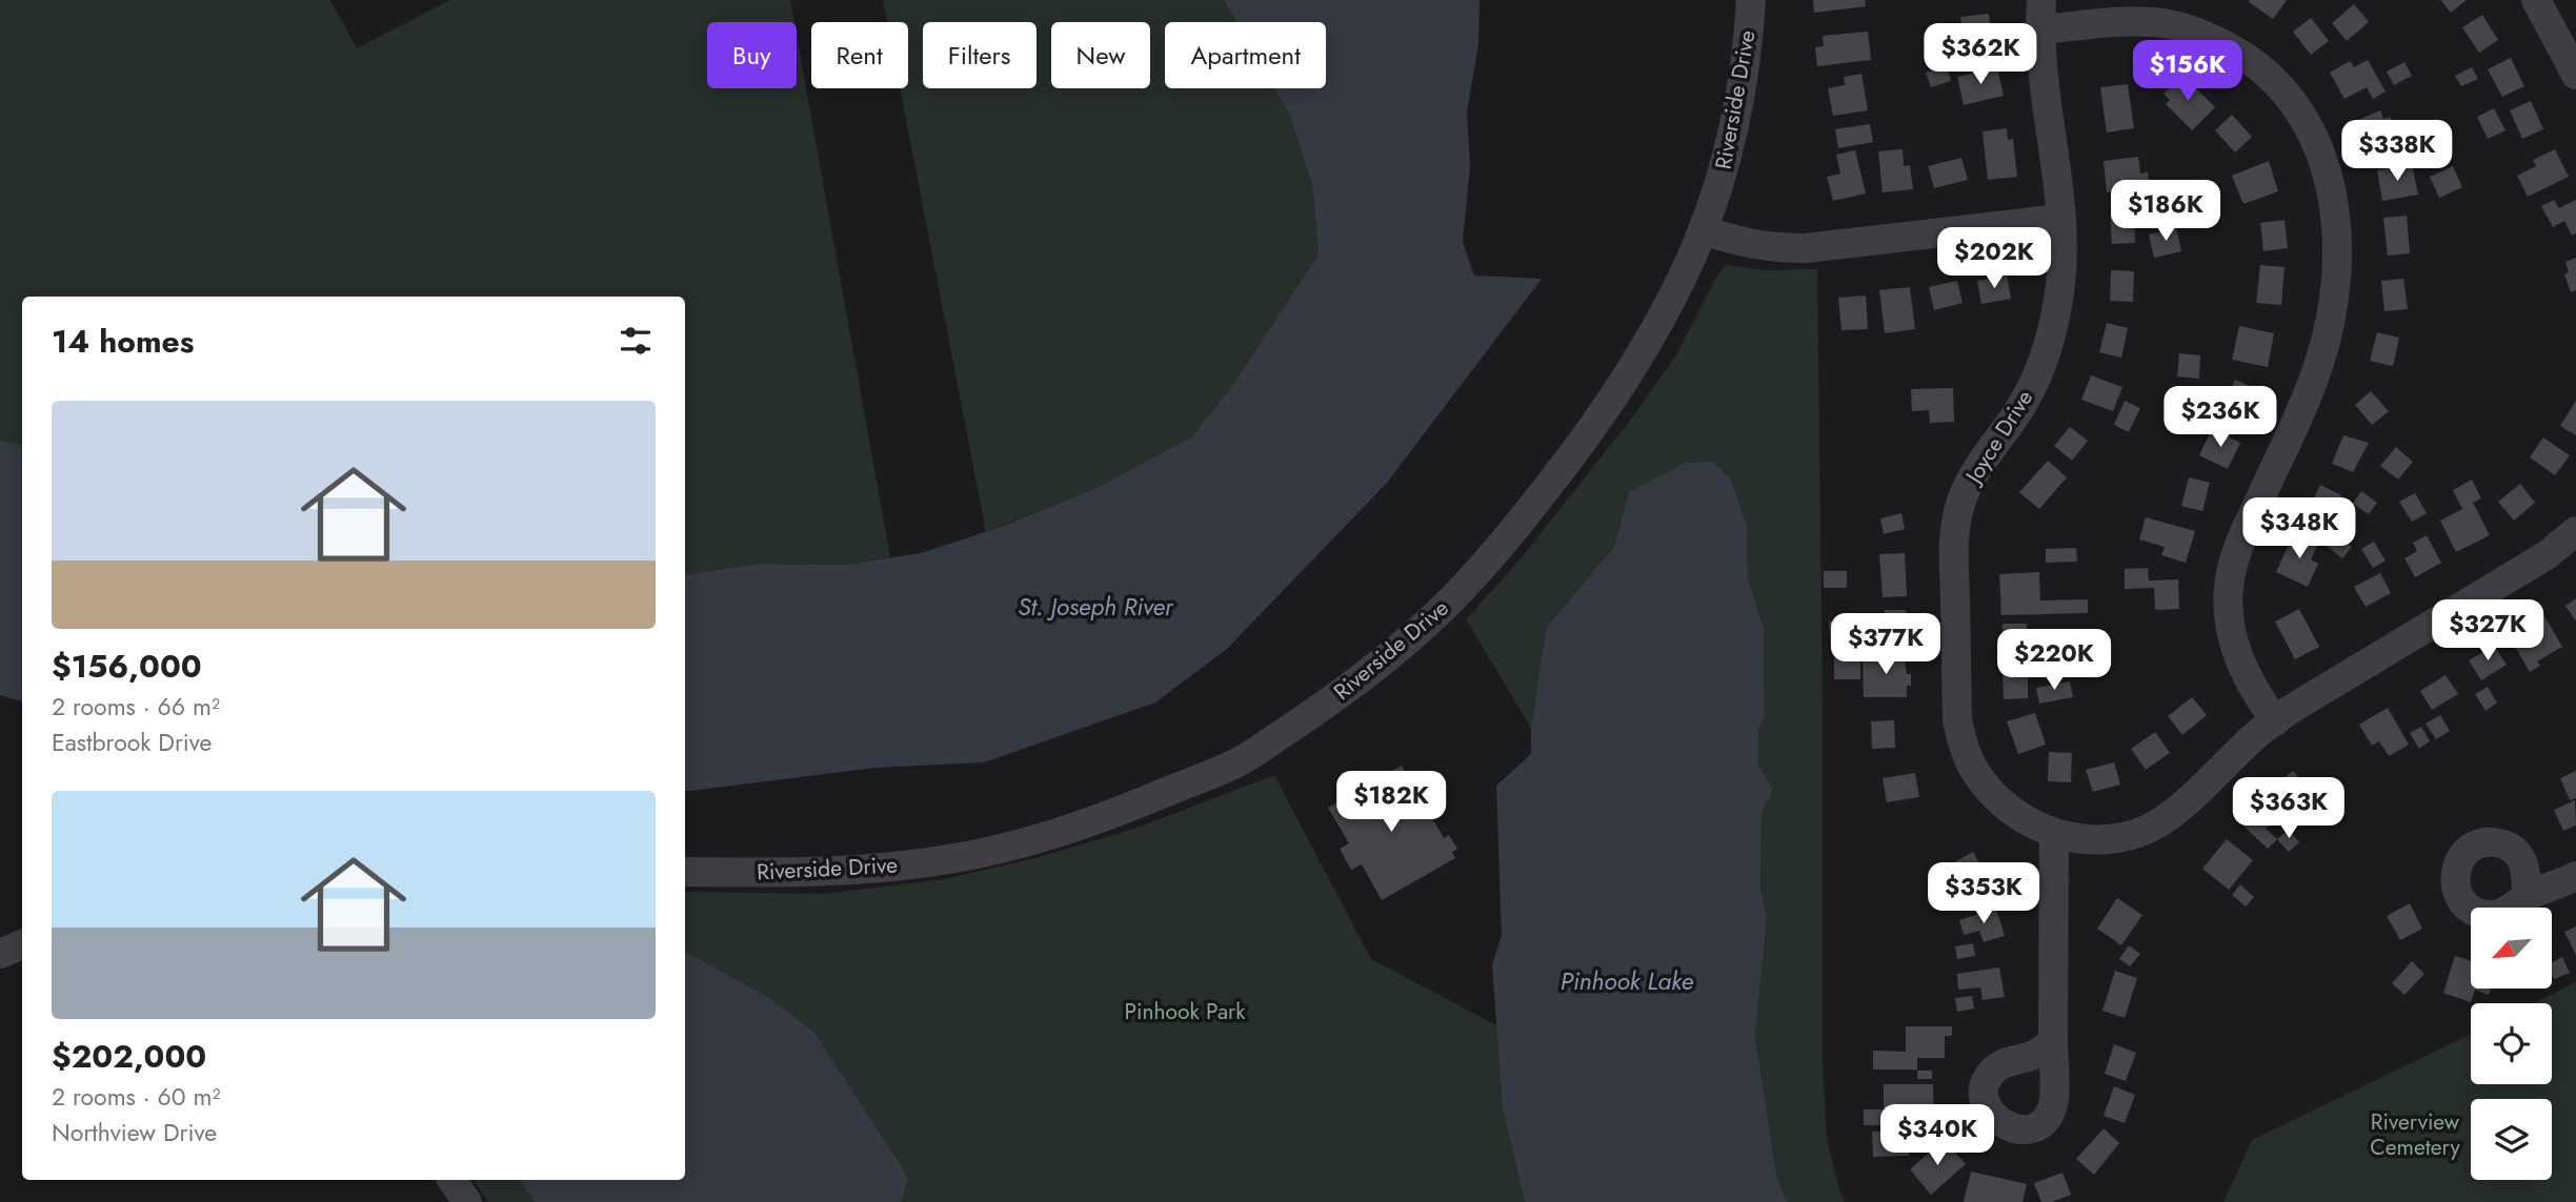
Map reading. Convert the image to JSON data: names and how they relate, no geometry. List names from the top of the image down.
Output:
{
  "streets": {
    "street": ["Riverside Drive", "Joyce Drive"]
  },
  "water": ["St. Joseph River", "Pinhook Lake"],
  "parks": ["Pinhook Park", "Riverview Cemetery"],
  "north": "bottom left",
  "page": {
    "chip": [
      "Buy",
      "Rent",
      "Filters",
      "New",
      "Apartment"
    ],
    "price": [
      "$362K",
      "$156K",
      "$338K",
      "$186K",
      "$202K",
      "$236K",
      "$348K",
      "$327K",
      "$377K",
      "$220K",
      "$182K",
      "$363K",
      "$353K",
      "$340K"
    ],
    "heading": "14 homes",
    "list": [
      {
        "name": "$156,000",
        "note": "2 rooms · 66 m² · Eastbrook Drive"
      },
      {
        "name": "$202,000",
        "note": "2 rooms · 60 m² · Northview Drive"
      }
    ]
  }
}
